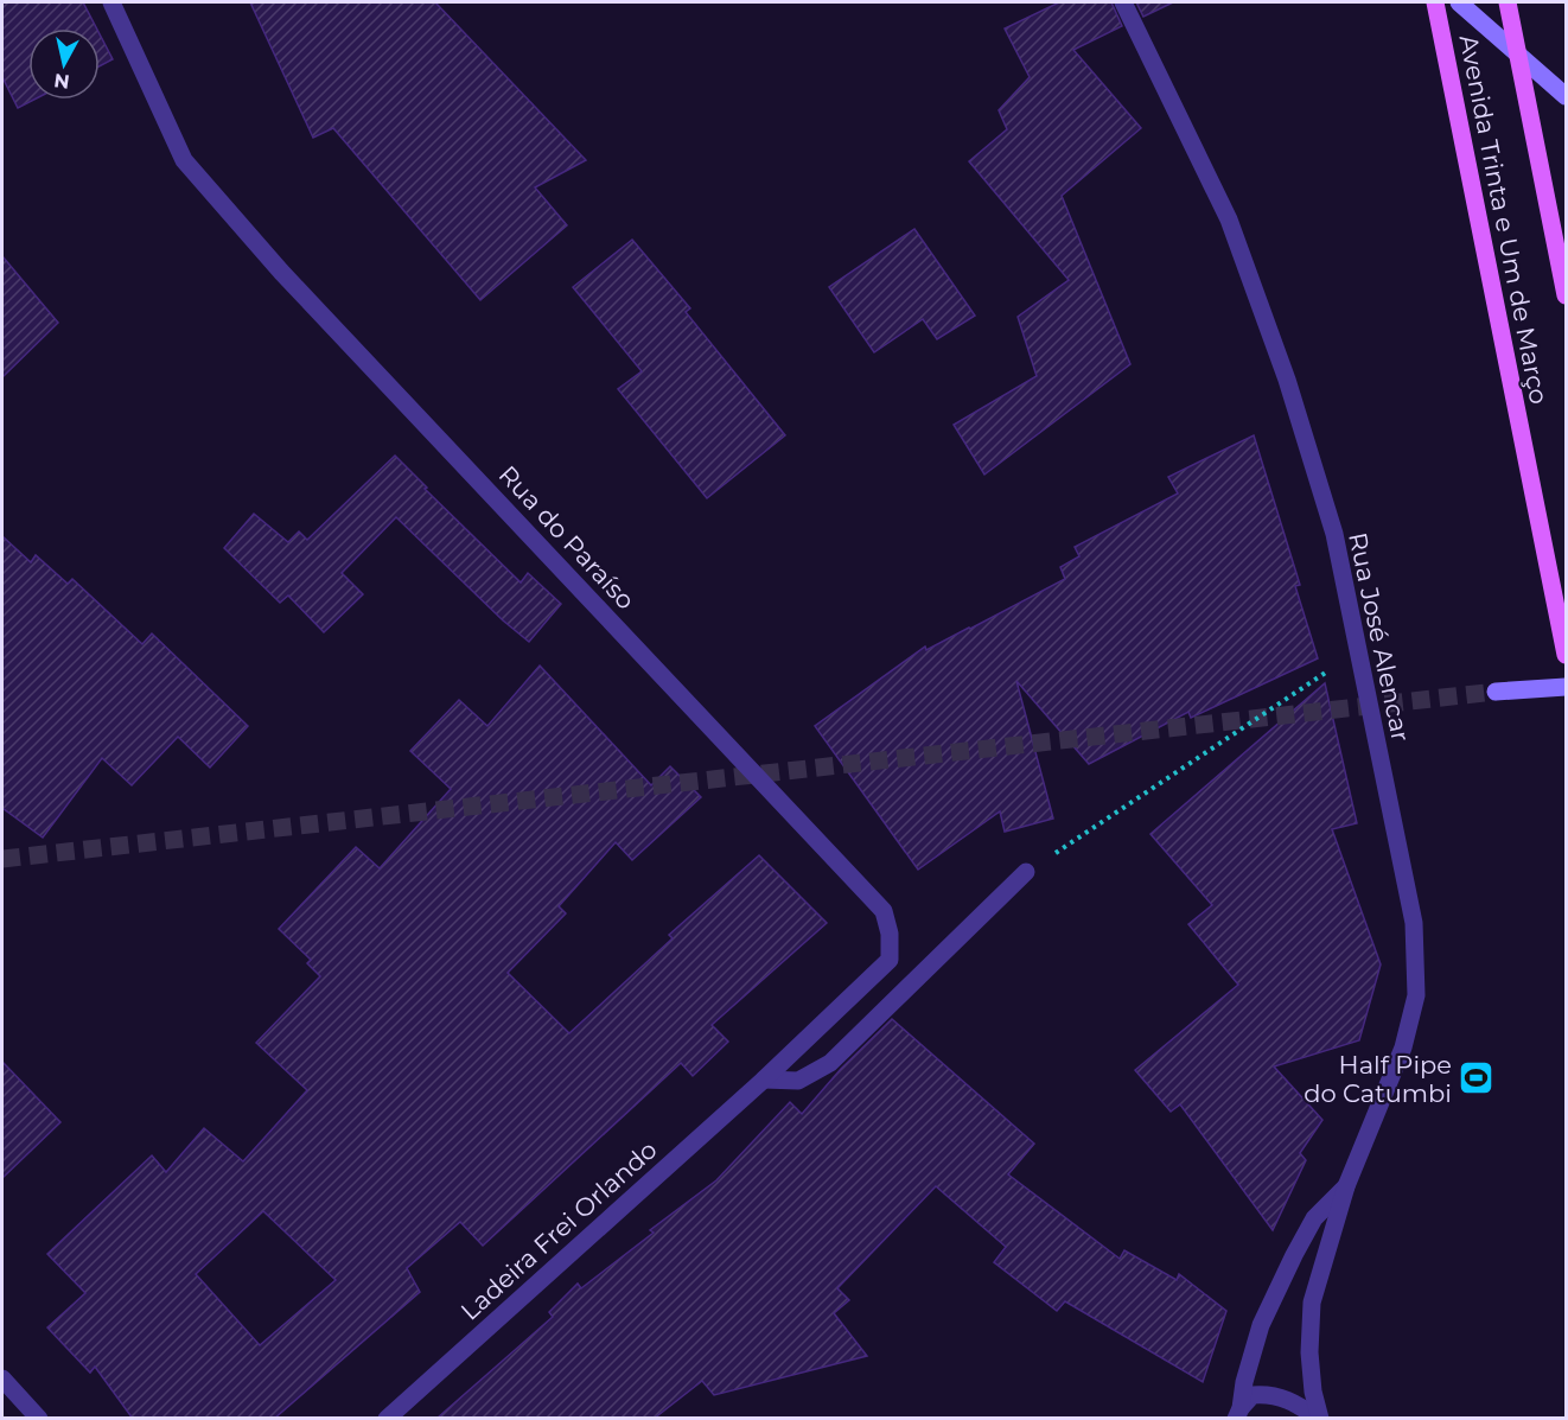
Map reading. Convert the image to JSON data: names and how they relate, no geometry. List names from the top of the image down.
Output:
{
  "streets": {
    "main road": ["Avenida Trinta e Um de Março"],
    "street": ["Rua do Paraíso", "Rua José Alencar", "Ladeira Frei Orlando"]
  },
  "crossings": [
    ["Rua do Paraíso", "Ladeira Frei Orlando"]
  ],
  "places": {
    "sports": ["Half Pipe do Catumbi"]
  },
  "north": "bottom"
}
